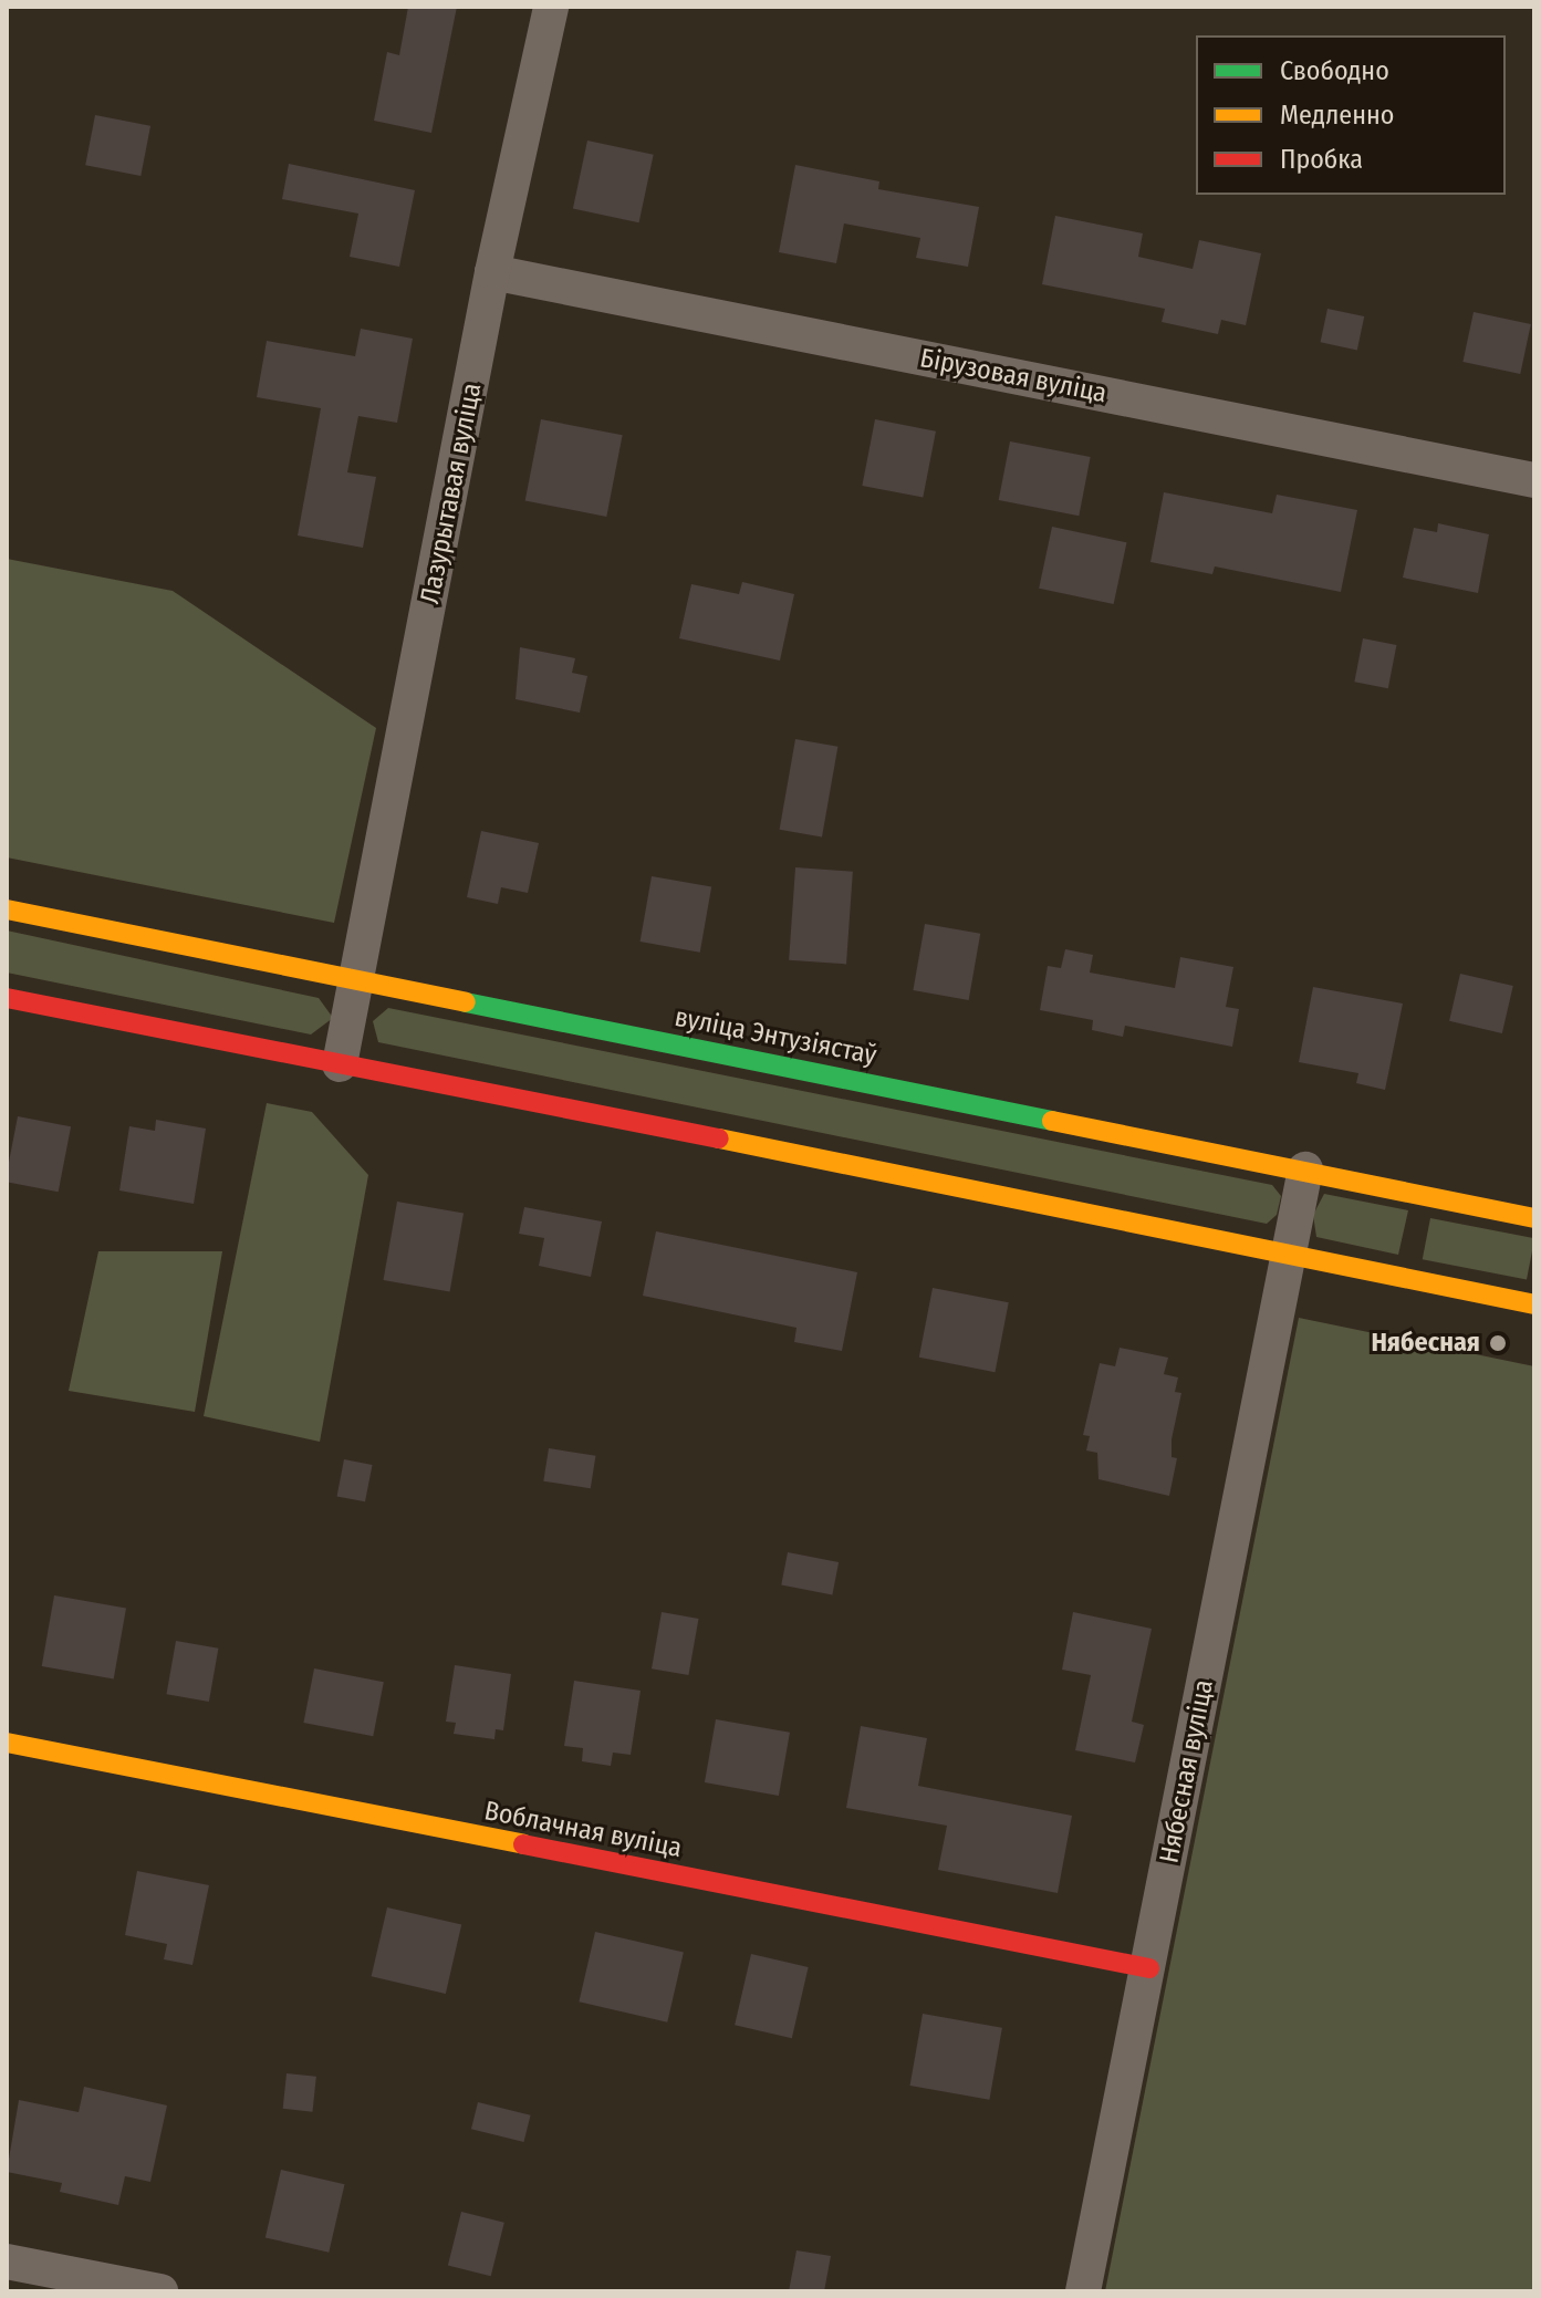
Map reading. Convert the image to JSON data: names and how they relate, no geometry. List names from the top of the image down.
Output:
{
  "streets": {
    "street": [
      "Бірузовая вуліца",
      "Лазурытавая вуліца",
      "вуліца Энтузіястаў",
      "Нябесная вуліца",
      "Воблачная вуліца"
    ]
  },
  "crossings": [
    ["Бірузовая вуліца", "Лазурытавая вуліца"],
    ["Лазурытавая вуліца", "вуліца Энтузіястаў"],
    ["вуліца Энтузіястаў", "Нябесная вуліца"],
    ["Нябесная вуліца", "Воблачная вуліца"]
  ],
  "places": ["Нябесная"],
  "legend": ["Свободно", "Медленно", "Пробка"]
}
